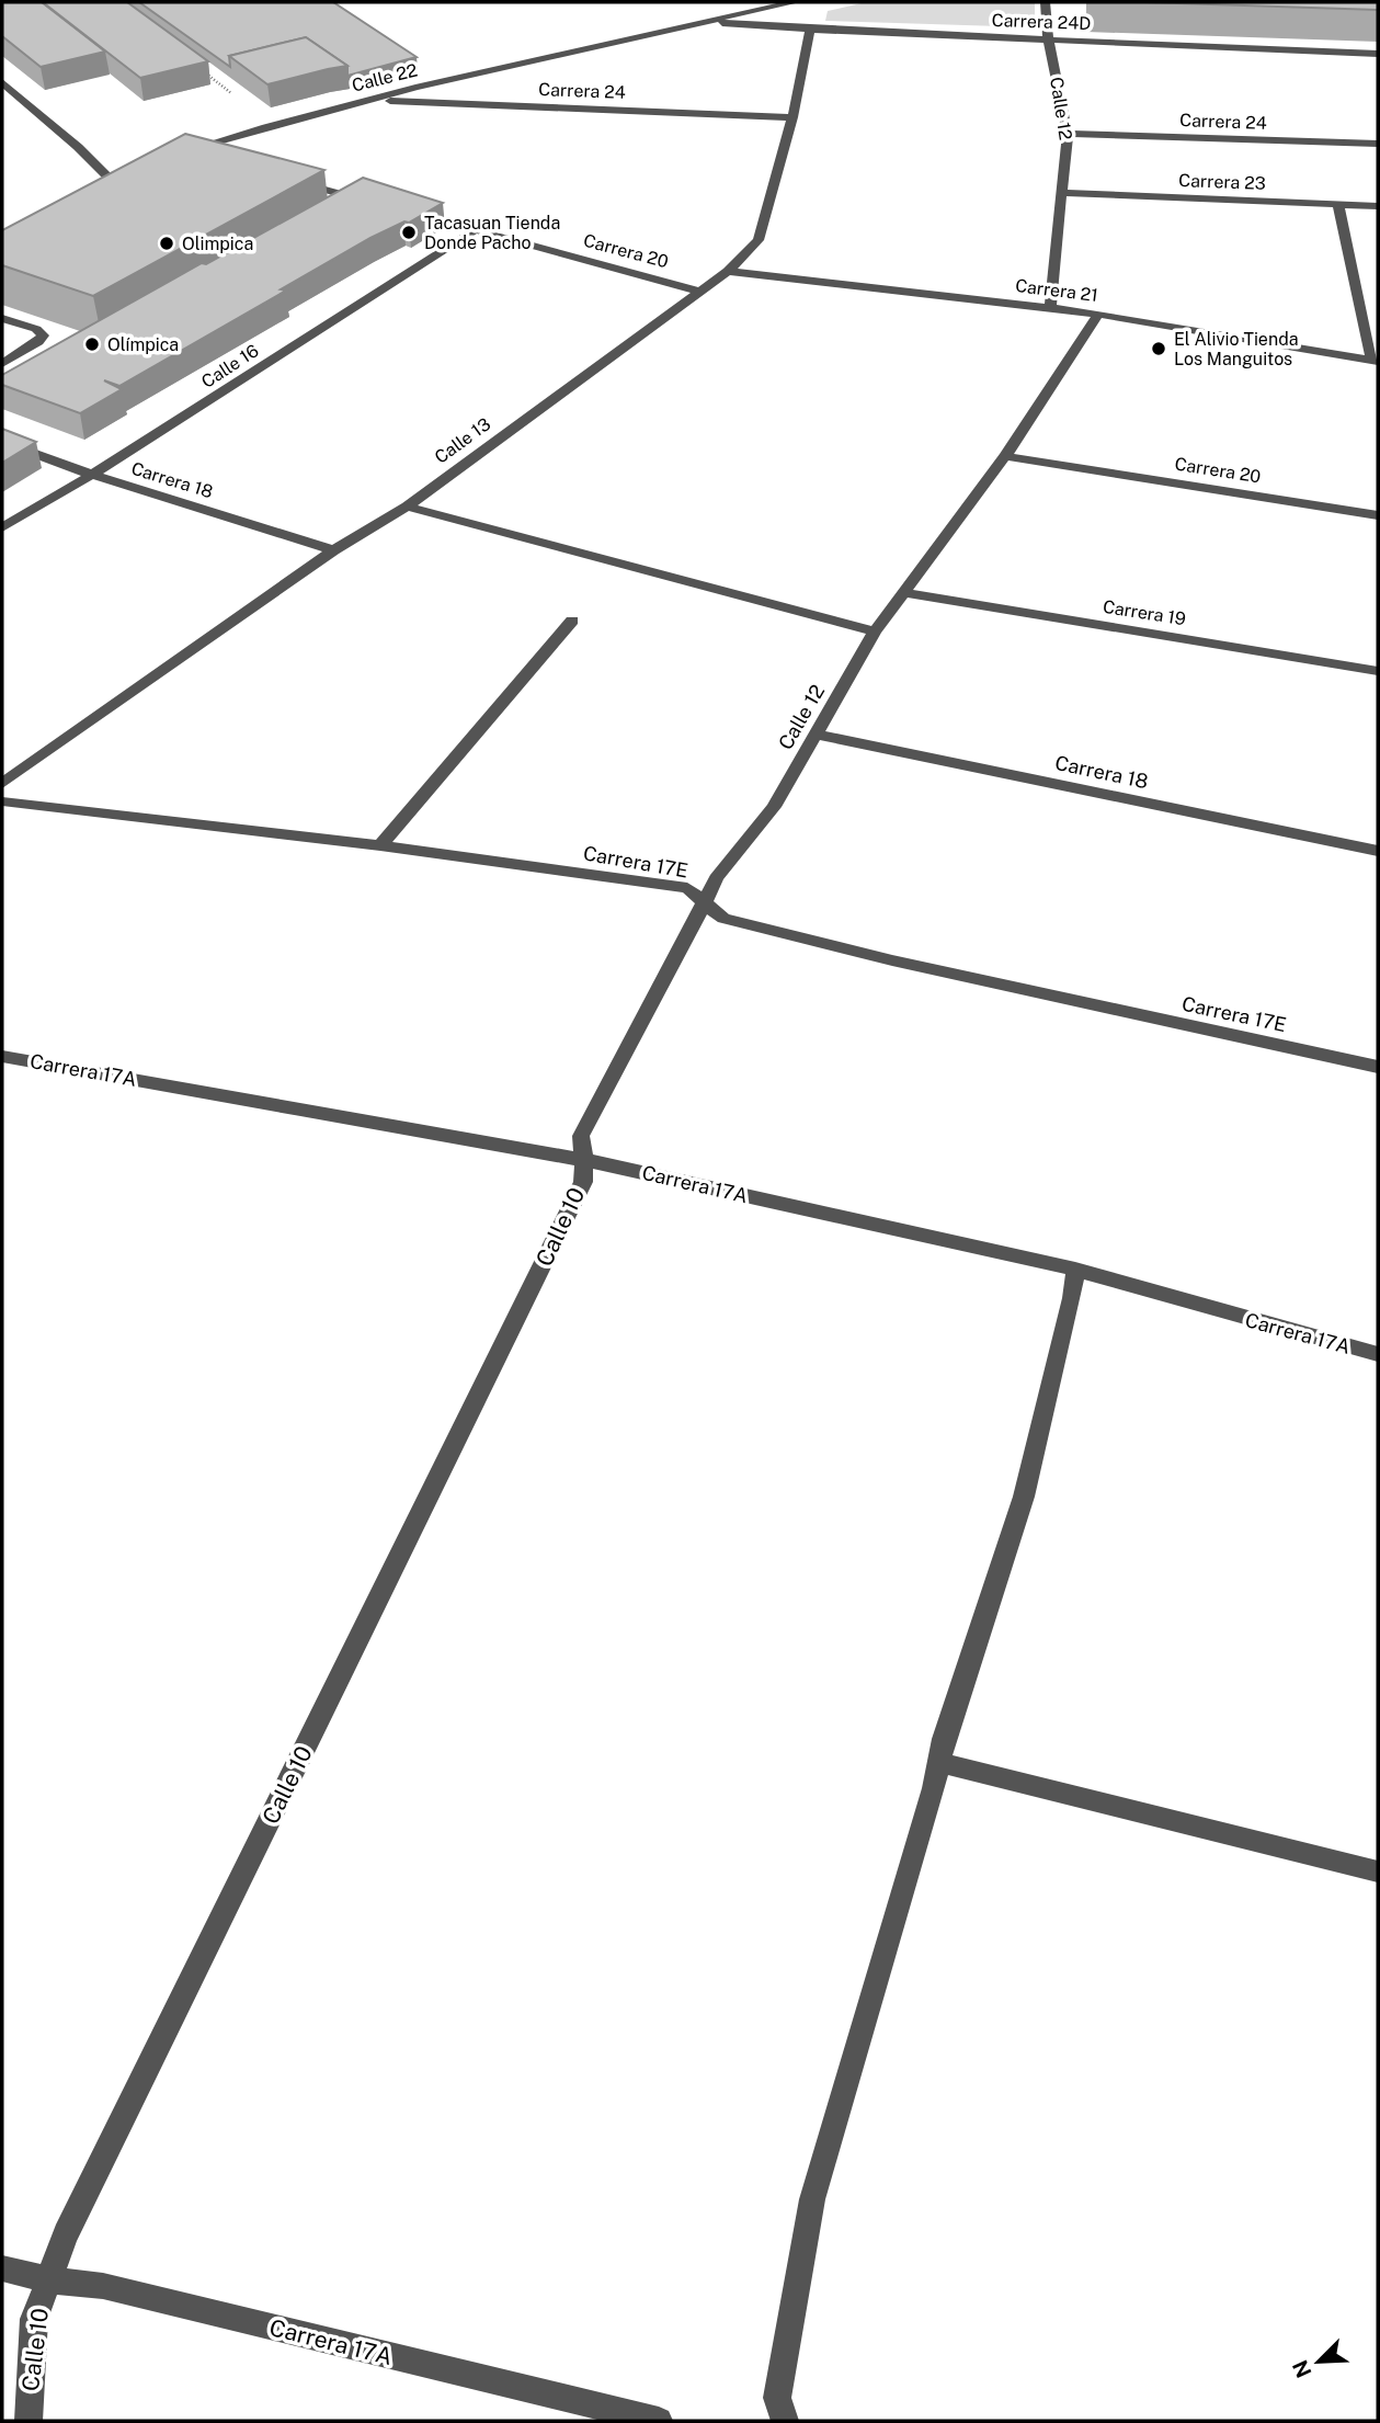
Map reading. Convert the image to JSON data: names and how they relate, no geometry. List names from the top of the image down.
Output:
{
  "streets": {
    "street": [
      "Carrera 24D",
      "Calle 22",
      "Carrera 24",
      "Calle 12",
      "Carrera 23",
      "Carrera 20",
      "Carrera 21",
      "Calle 16",
      "Calle 13",
      "Carrera 18",
      "Carrera 19",
      "Carrera 17E",
      "Carrera 17A",
      "Calle 10"
    ]
  },
  "crossings": [
    ["Carrera 24D", "Calle 22"],
    ["Carrera 24D", "Calle 12"],
    ["Carrera 24D", "Calle 13"],
    ["Calle 22", "Carrera 24"],
    ["Carrera 24", "Calle 12"],
    ["Carrera 24", "Calle 13"],
    ["Calle 12", "Carrera 23"],
    ["Calle 12", "Carrera 20"],
    ["Calle 12", "Carrera 21"],
    ["Calle 12", "Carrera 18"],
    ["Calle 12", "Carrera 19"],
    ["Calle 12", "Carrera 17E"],
    ["Calle 12", "Carrera 17A"],
    ["Calle 12", "Calle 10"],
    ["Carrera 20", "Calle 16"],
    ["Carrera 20", "Calle 13"],
    ["Carrera 21", "Calle 13"],
    ["Calle 16", "Carrera 18"],
    ["Calle 13", "Carrera 18"],
    ["Carrera 17A", "Calle 10"]
  ],
  "places": [
    "Tacasuan Tienda Donde Pacho",
    "Olimpica",
    "Olímpica",
    "El Alivio Tienda Los Manguitos"
  ],
  "north": "bottom left"
}
